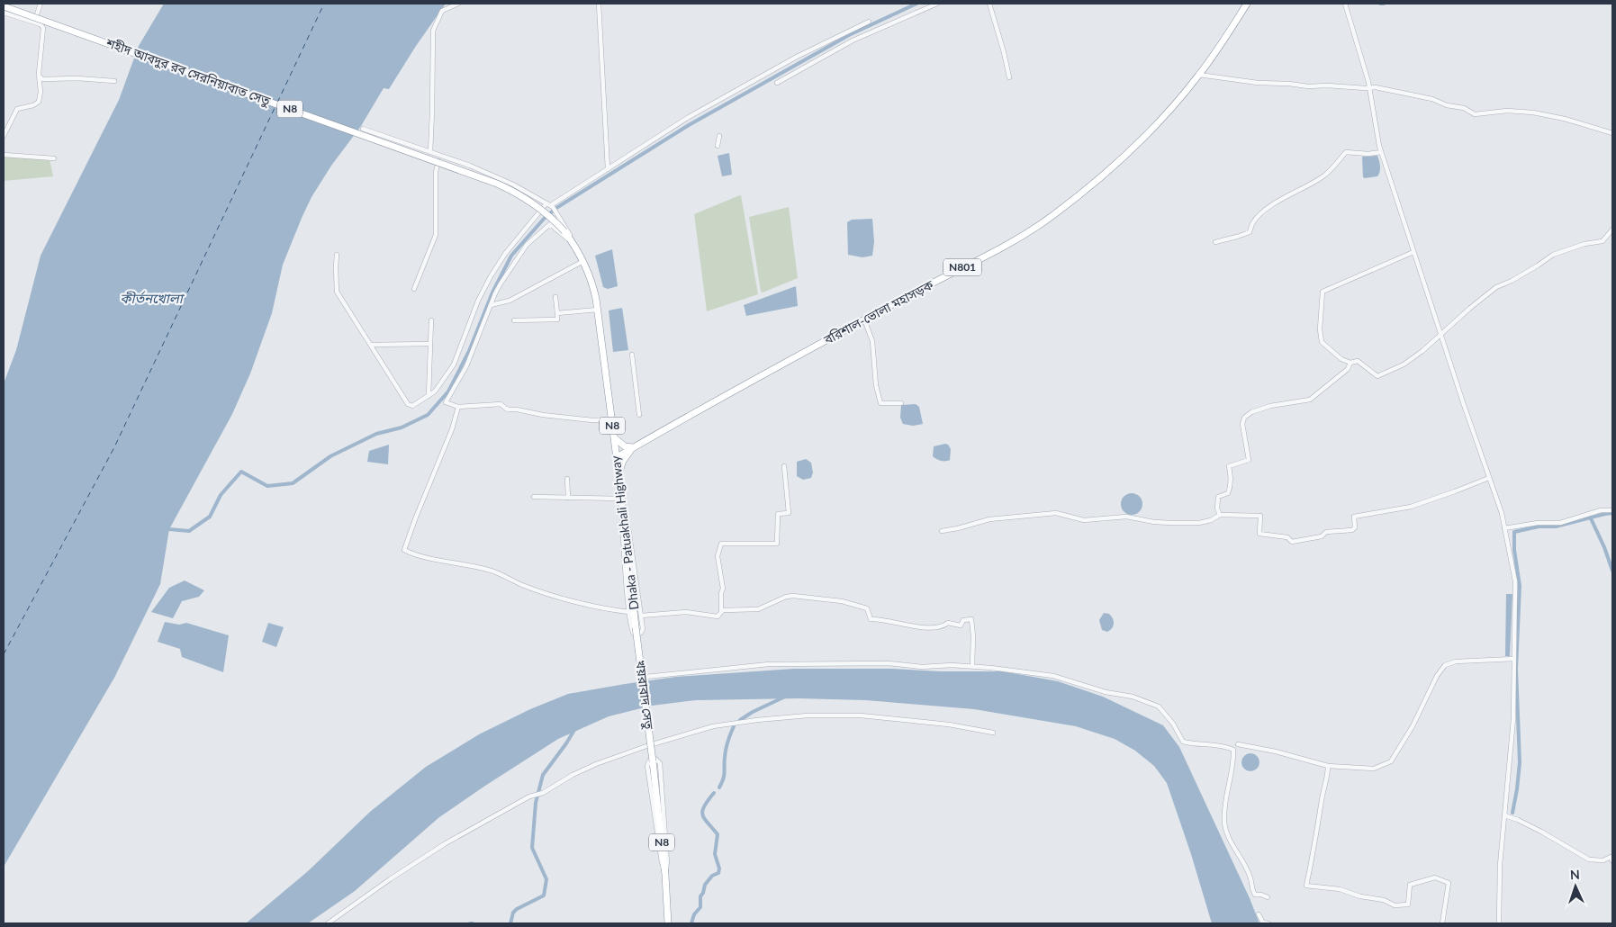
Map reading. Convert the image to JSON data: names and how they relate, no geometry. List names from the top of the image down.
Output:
{
  "streets": {
    "highway": [
      "শহীদ আবদুর রব সেরনিয়াবাত সেতু",
      "N8",
      "N801",
      "বরিশাল-ভোলা মহাসড়ক",
      "Dhaka - Patuakhali Highway",
      "খয়রাবাদ সেতু"
    ]
  },
  "crossings": [
    ["শহীদ আবদুর রব সেরনিয়াবাত সেতু", "Dhaka - Patuakhali Highway"],
    ["N8", "খয়রাবাদ সেতু"],
    ["বরিশাল-ভোলা মহাসড়ক", "Dhaka - Patuakhali Highway"],
    ["Dhaka - Patuakhali Highway", "খয়রাবাদ সেতু"]
  ],
  "water": ["কীর্তনখোলা"],
  "north": "top"
}
